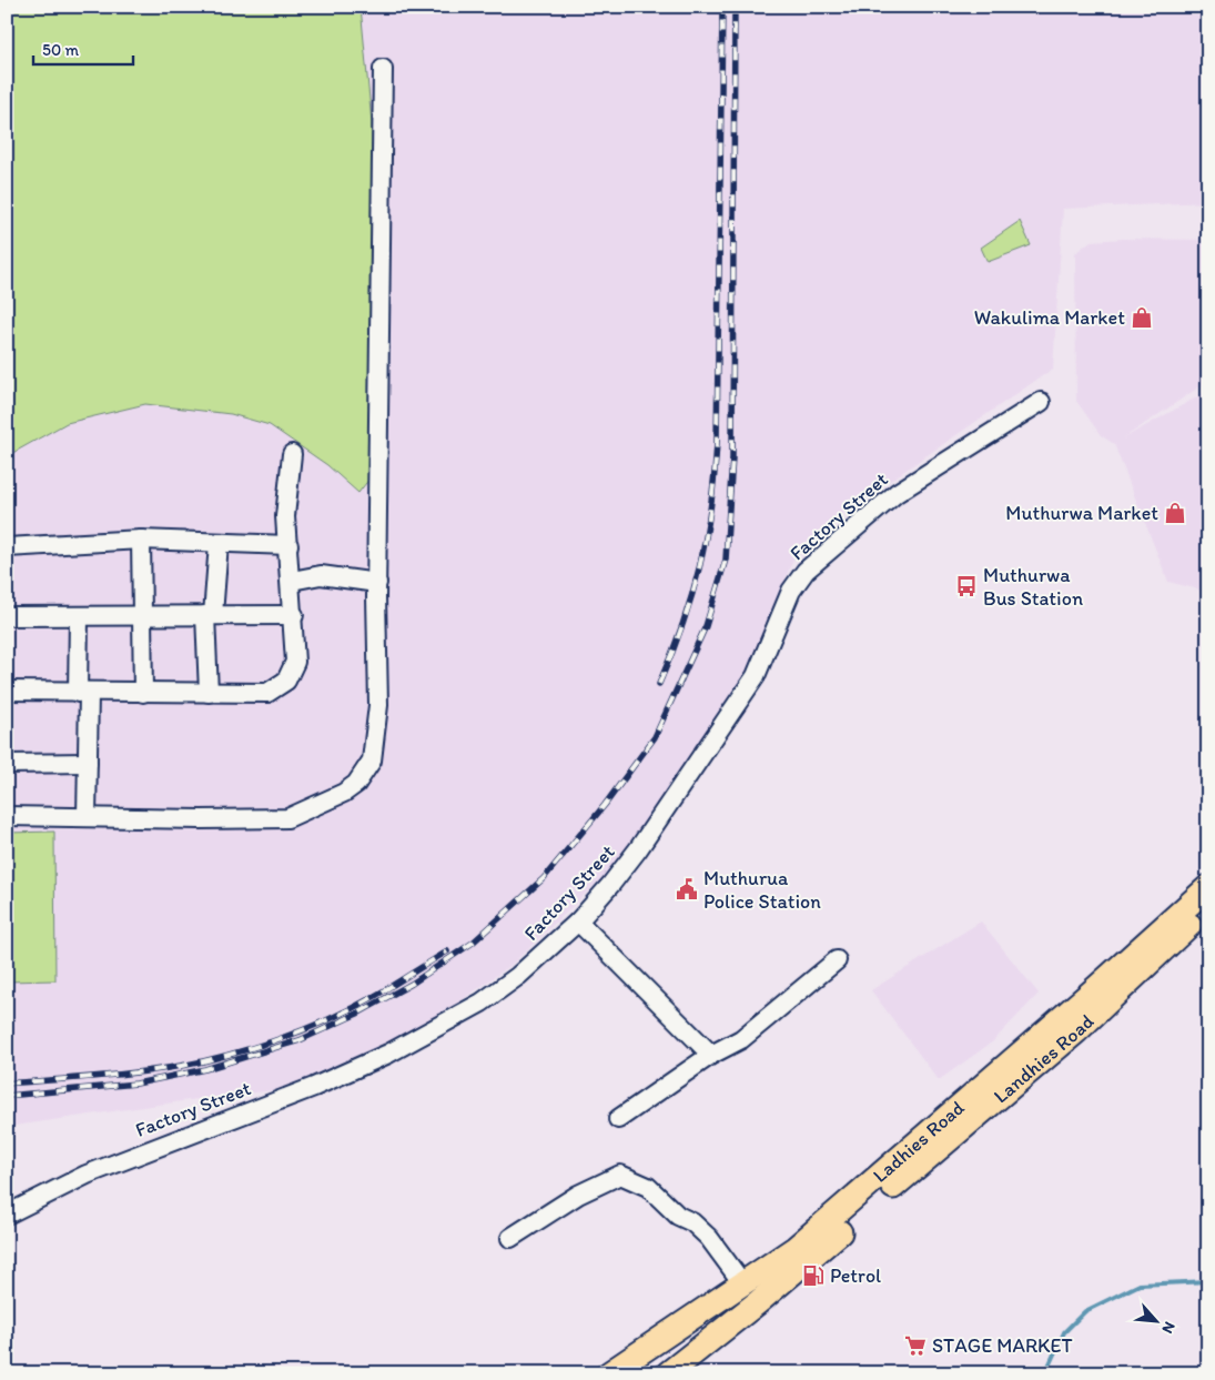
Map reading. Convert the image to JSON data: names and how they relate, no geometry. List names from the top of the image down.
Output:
{
  "streets": {
    "main road": ["Landhies Road", "Ladhies Road"],
    "street": ["Factory Street"]
  },
  "places": {
    "shop": ["Wakulima Market", "Muthurwa Market"],
    "bus stop": ["Muthurwa Bus Station"],
    "public building": ["Muthurua Police Station"],
    "fuel station": ["Petrol"],
    "supermarket": ["STAGE MARKET"]
  },
  "scale_bar": "50 m",
  "north": "bottom right"
}
